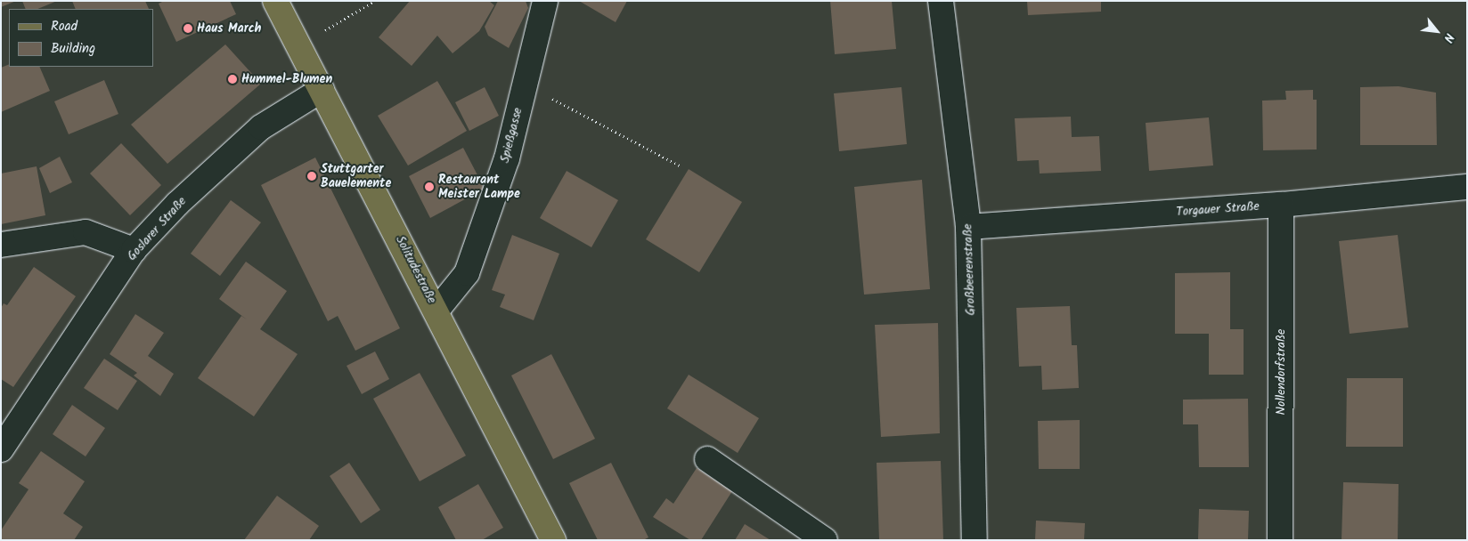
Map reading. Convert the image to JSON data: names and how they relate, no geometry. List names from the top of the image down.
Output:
{
  "streets": {
    "main road": ["Solitudestraße"],
    "street": [
      "Spießgasse",
      "Torgauer Straße",
      "Goslarer Straße",
      "Großbeerenstraße",
      "Nollendorfstraße"
    ]
  },
  "crossings": [
    ["Spießgasse", "Solitudestraße"],
    ["Torgauer Straße", "Großbeerenstraße"],
    ["Torgauer Straße", "Nollendorfstraße"],
    ["Goslarer Straße", "Solitudestraße"]
  ],
  "places": [
    "Haus March",
    "Hummel-Blumen",
    "Stuttgarter Bauelemente",
    "Restaurant Meister Lampe"
  ],
  "legend": ["Road", "Building"],
  "north": "bottom right"
}
